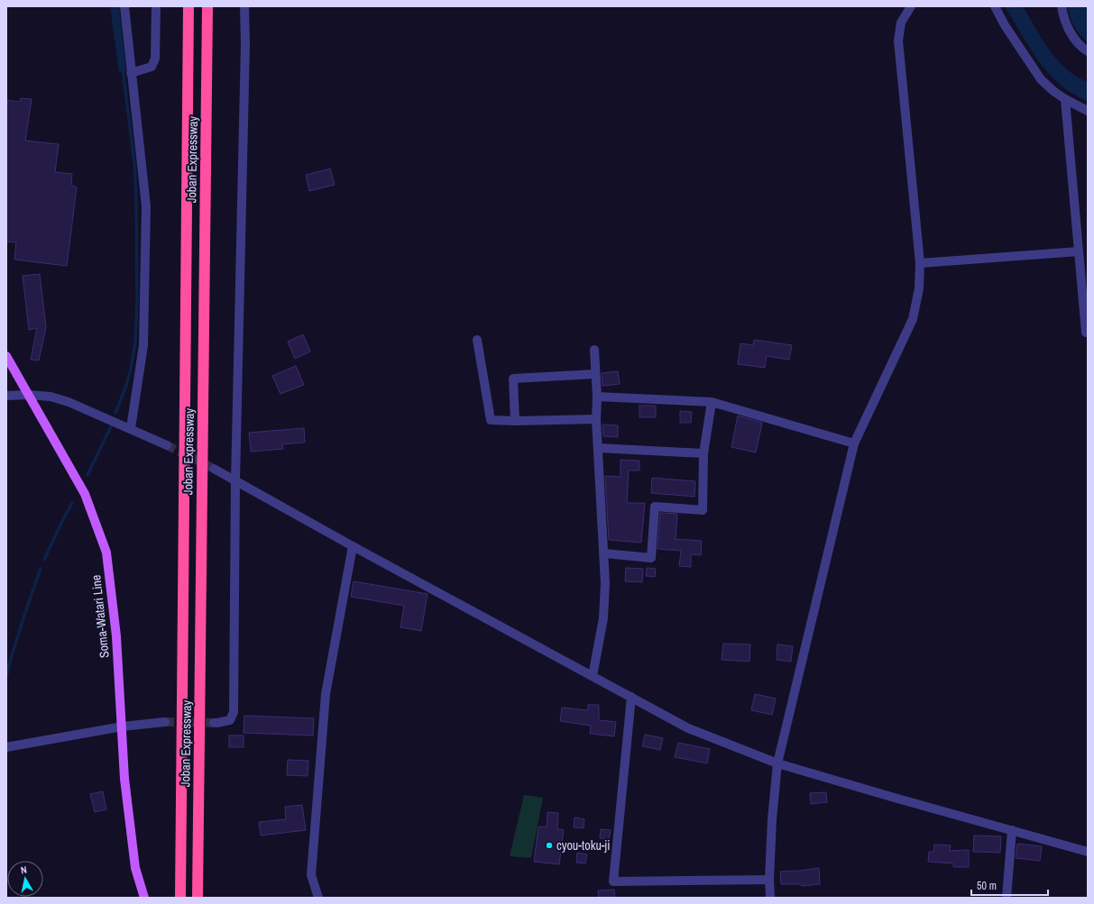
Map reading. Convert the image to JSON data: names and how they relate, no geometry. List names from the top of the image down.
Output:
{
  "streets": {
    "highway": ["Joban Expressway"],
    "main road": ["Soma-Watari Line"]
  },
  "places": ["cyou-toku-ji"],
  "scale_bar": "50 m",
  "north": "top"
}
